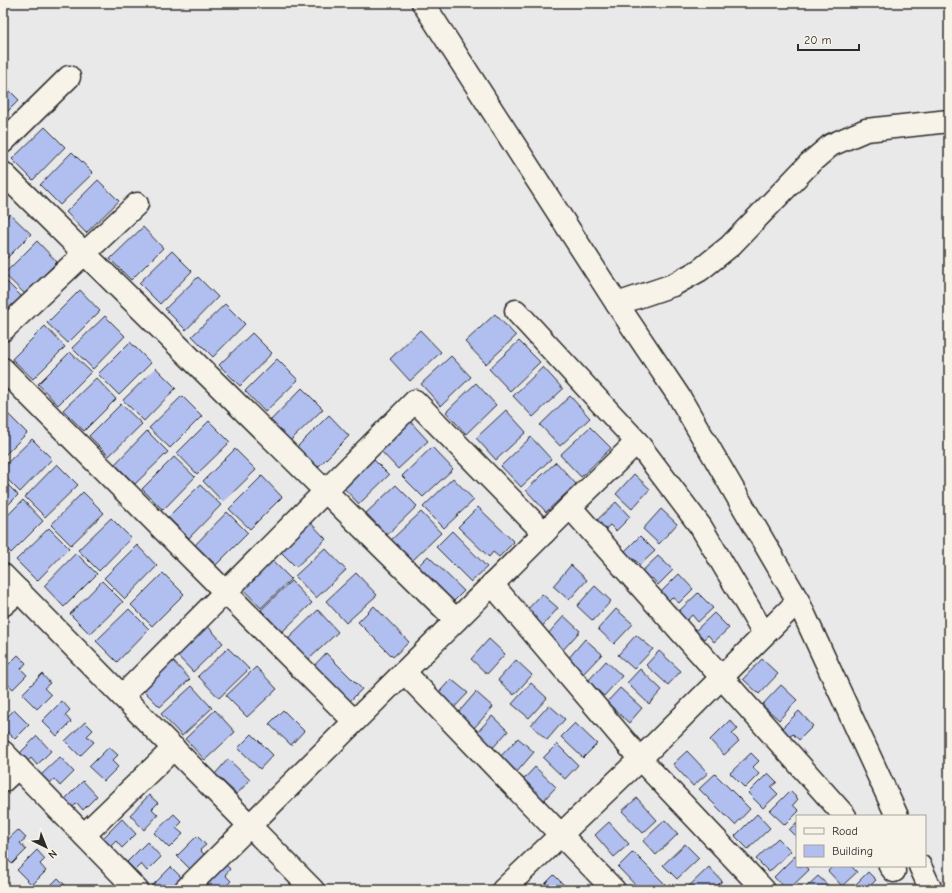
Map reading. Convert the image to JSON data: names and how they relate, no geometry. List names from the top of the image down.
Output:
{
  "legend": ["Road", "Building"],
  "scale_bar": "20 m",
  "north": "bottom right"
}
